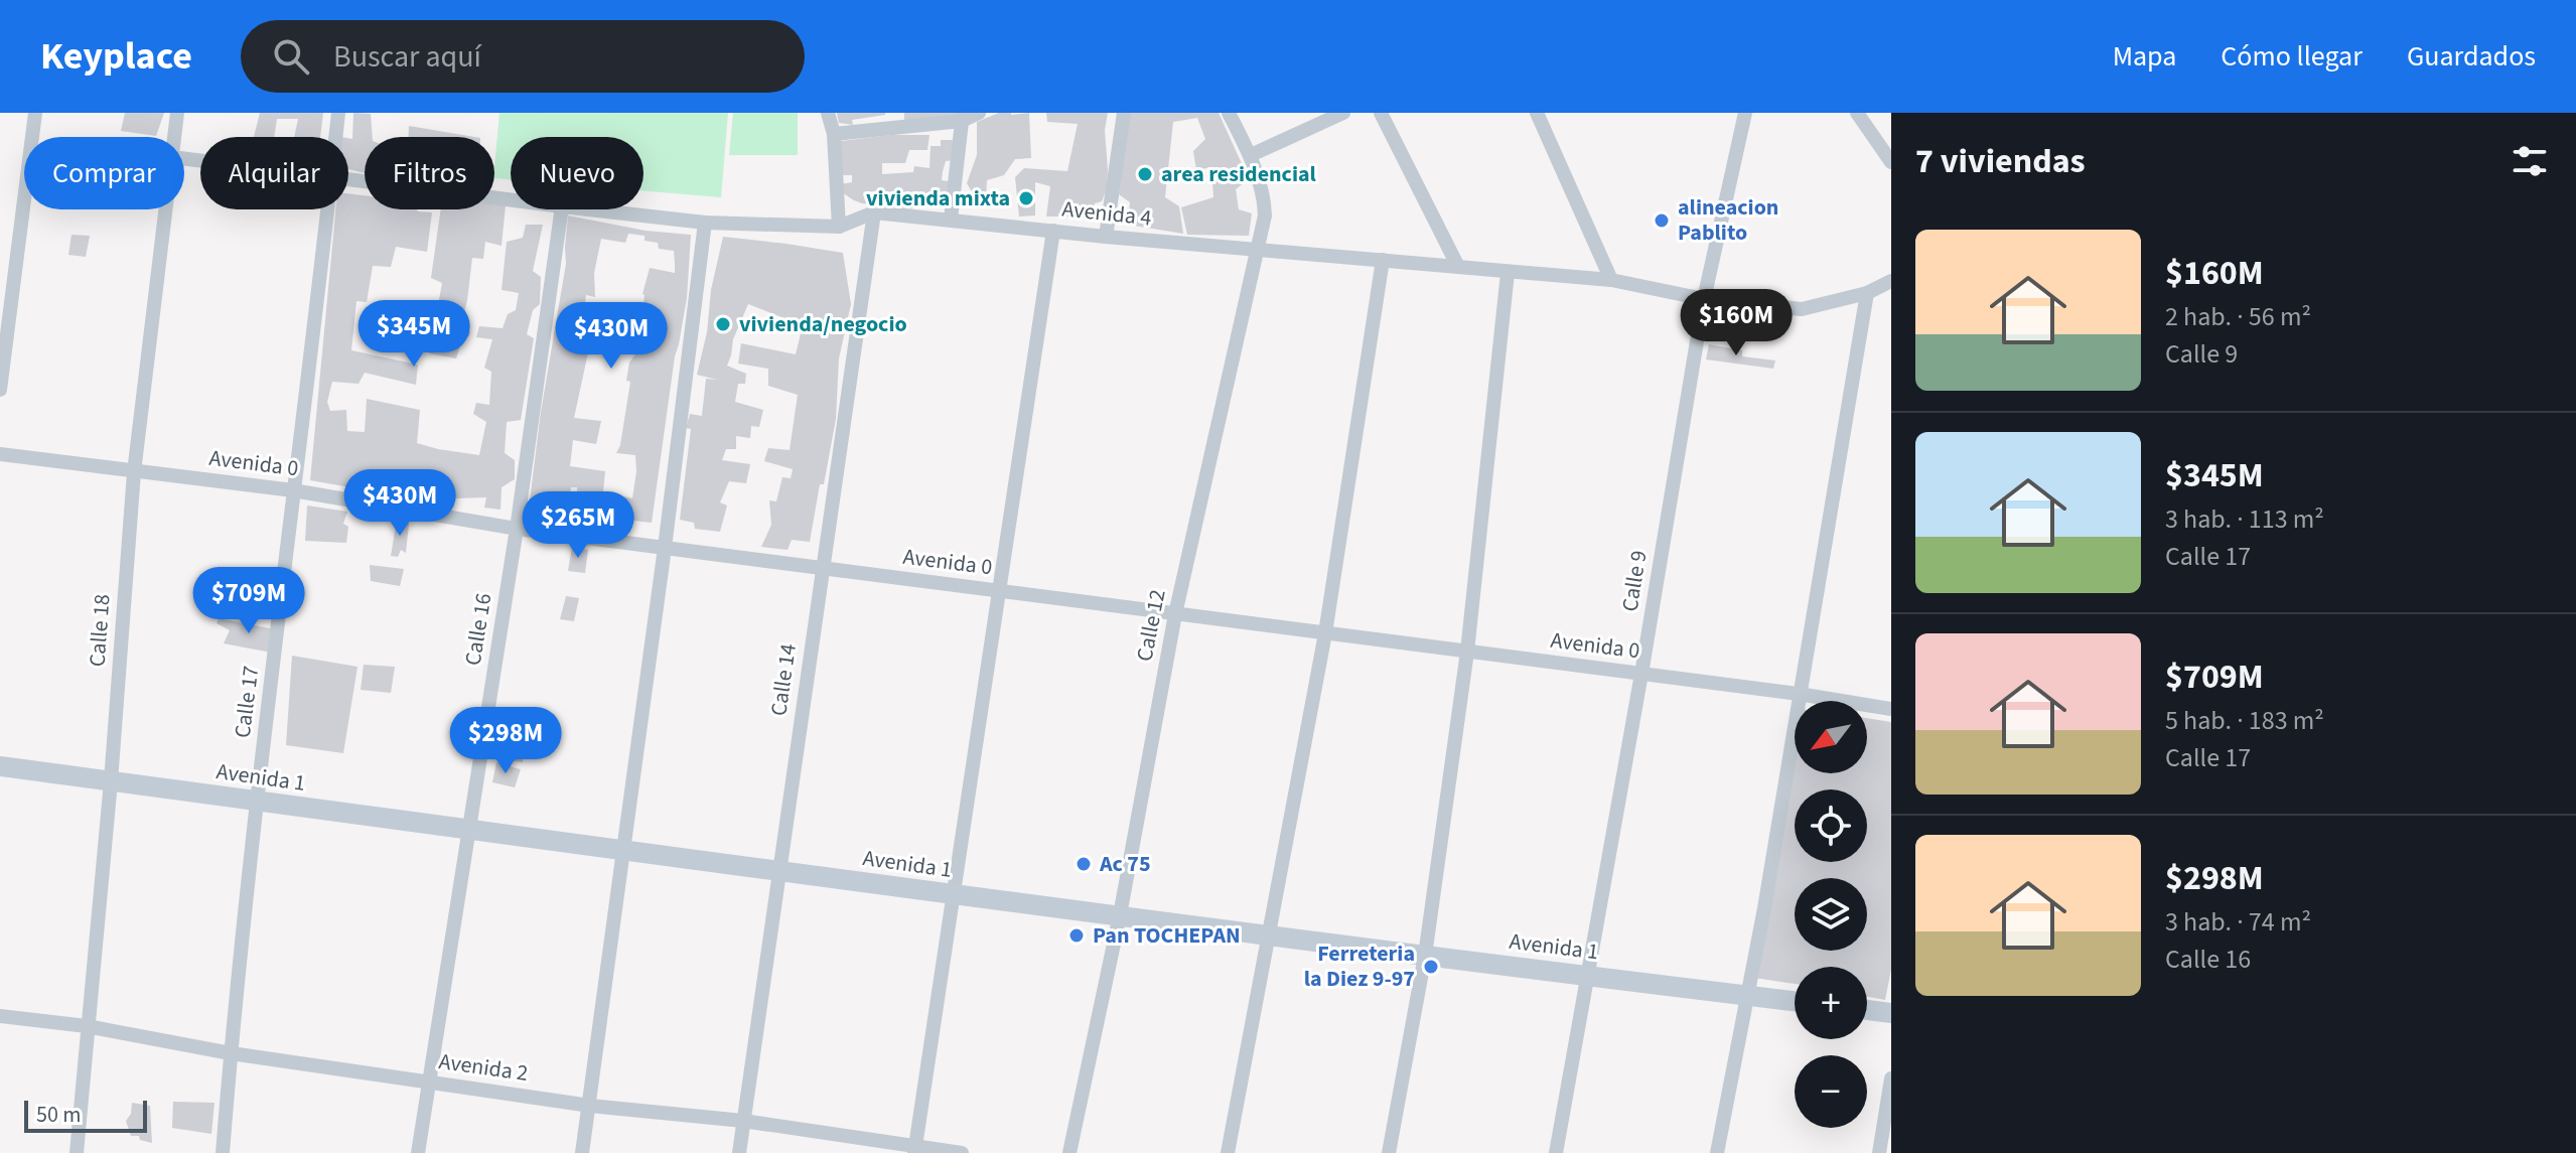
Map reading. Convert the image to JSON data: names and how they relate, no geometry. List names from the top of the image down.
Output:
{
  "streets": {
    "street": [
      "Avenida 4",
      "Avenida 0",
      "Calle 9",
      "Calle 12",
      "Calle 16",
      "Calle 18",
      "Calle 14",
      "Calle 17",
      "Avenida 1",
      "Avenida 2"
    ]
  },
  "crossings": [
    ["Avenida 4", "Calle 9"],
    ["Avenida 4", "Calle 12"],
    ["Avenida 4", "Calle 14"],
    ["Avenida 0", "Calle 9"],
    ["Avenida 0", "Calle 12"],
    ["Avenida 0", "Calle 16"],
    ["Avenida 0", "Calle 18"],
    ["Avenida 0", "Calle 14"],
    ["Avenida 0", "Calle 17"],
    ["Calle 9", "Avenida 1"],
    ["Calle 12", "Avenida 1"],
    ["Calle 16", "Avenida 1"],
    ["Calle 16", "Avenida 2"],
    ["Calle 18", "Avenida 1"],
    ["Calle 18", "Avenida 2"],
    ["Calle 14", "Avenida 1"],
    ["Calle 14", "Avenida 2"],
    ["Calle 17", "Avenida 1"],
    ["Calle 17", "Avenida 2"]
  ],
  "places": [
    "area residencial",
    "vivienda mixta",
    "alineacion Pablito",
    "vivienda/negocio",
    "Ac 75",
    "Pan TOCHEPAN",
    "Ferreteria la Diez 9-97"
  ],
  "scale_bar": "50 m",
  "north": "bottom left",
  "page": {
    "header": "Keyplace",
    "search": "Buscar aquí",
    "nav": ["Mapa", "Cómo llegar", "Guardados"],
    "heading": "7 viviendas",
    "chip": [
      "Comprar",
      "Alquilar",
      "Filtros",
      "Nuevo"
    ],
    "list": [
      {
        "name": "$160M",
        "note": "2 hab. · 56 m² · Calle 9"
      },
      {
        "name": "$345M",
        "note": "3 hab. · 113 m² · Calle 17"
      },
      {
        "name": "$709M",
        "note": "5 hab. · 183 m² · Calle 17"
      },
      {
        "name": "$298M",
        "note": "3 hab. · 74 m² · Calle 16"
      }
    ],
    "price": [
      "$160M",
      "$345M",
      "$430M",
      "$430M",
      "$265M",
      "$709M",
      "$298M"
    ],
    "map_buttons": ["+", "−"],
    "scale": "50 m"
  }
}
